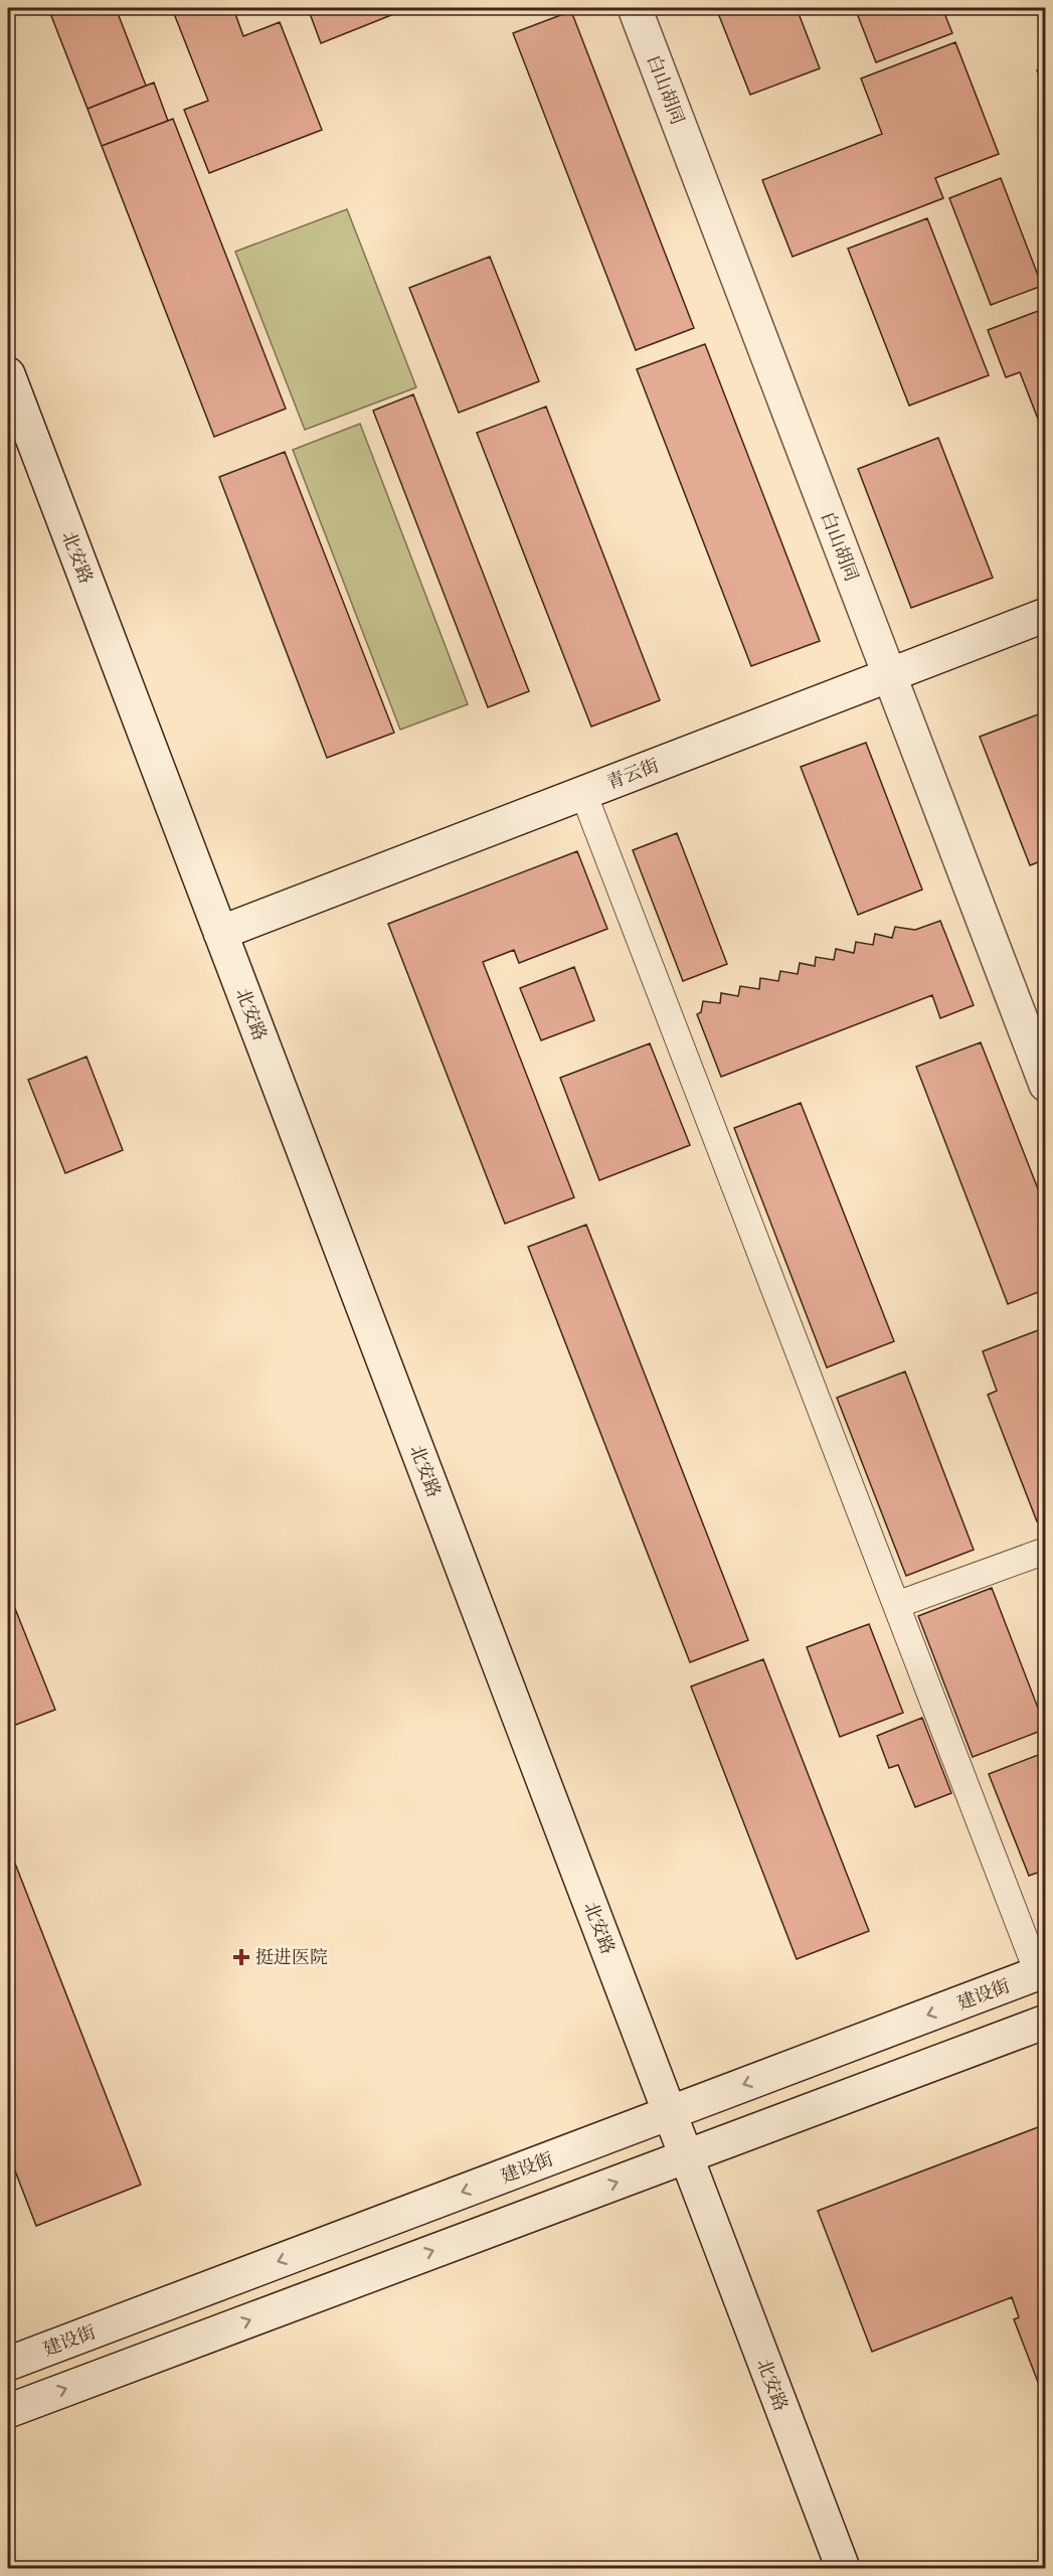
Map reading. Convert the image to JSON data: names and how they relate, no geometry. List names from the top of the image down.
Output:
{
  "streets": {
    "street": [
      "白山胡同",
      "北安路",
      "青云街",
      "建设街"
    ]
  },
  "crossings": [
    ["白山胡同", "青云街"],
    ["北安路", "青云街"],
    ["北安路", "建设街"]
  ],
  "places": {
    "health": ["挺进医院"]
  }
}
